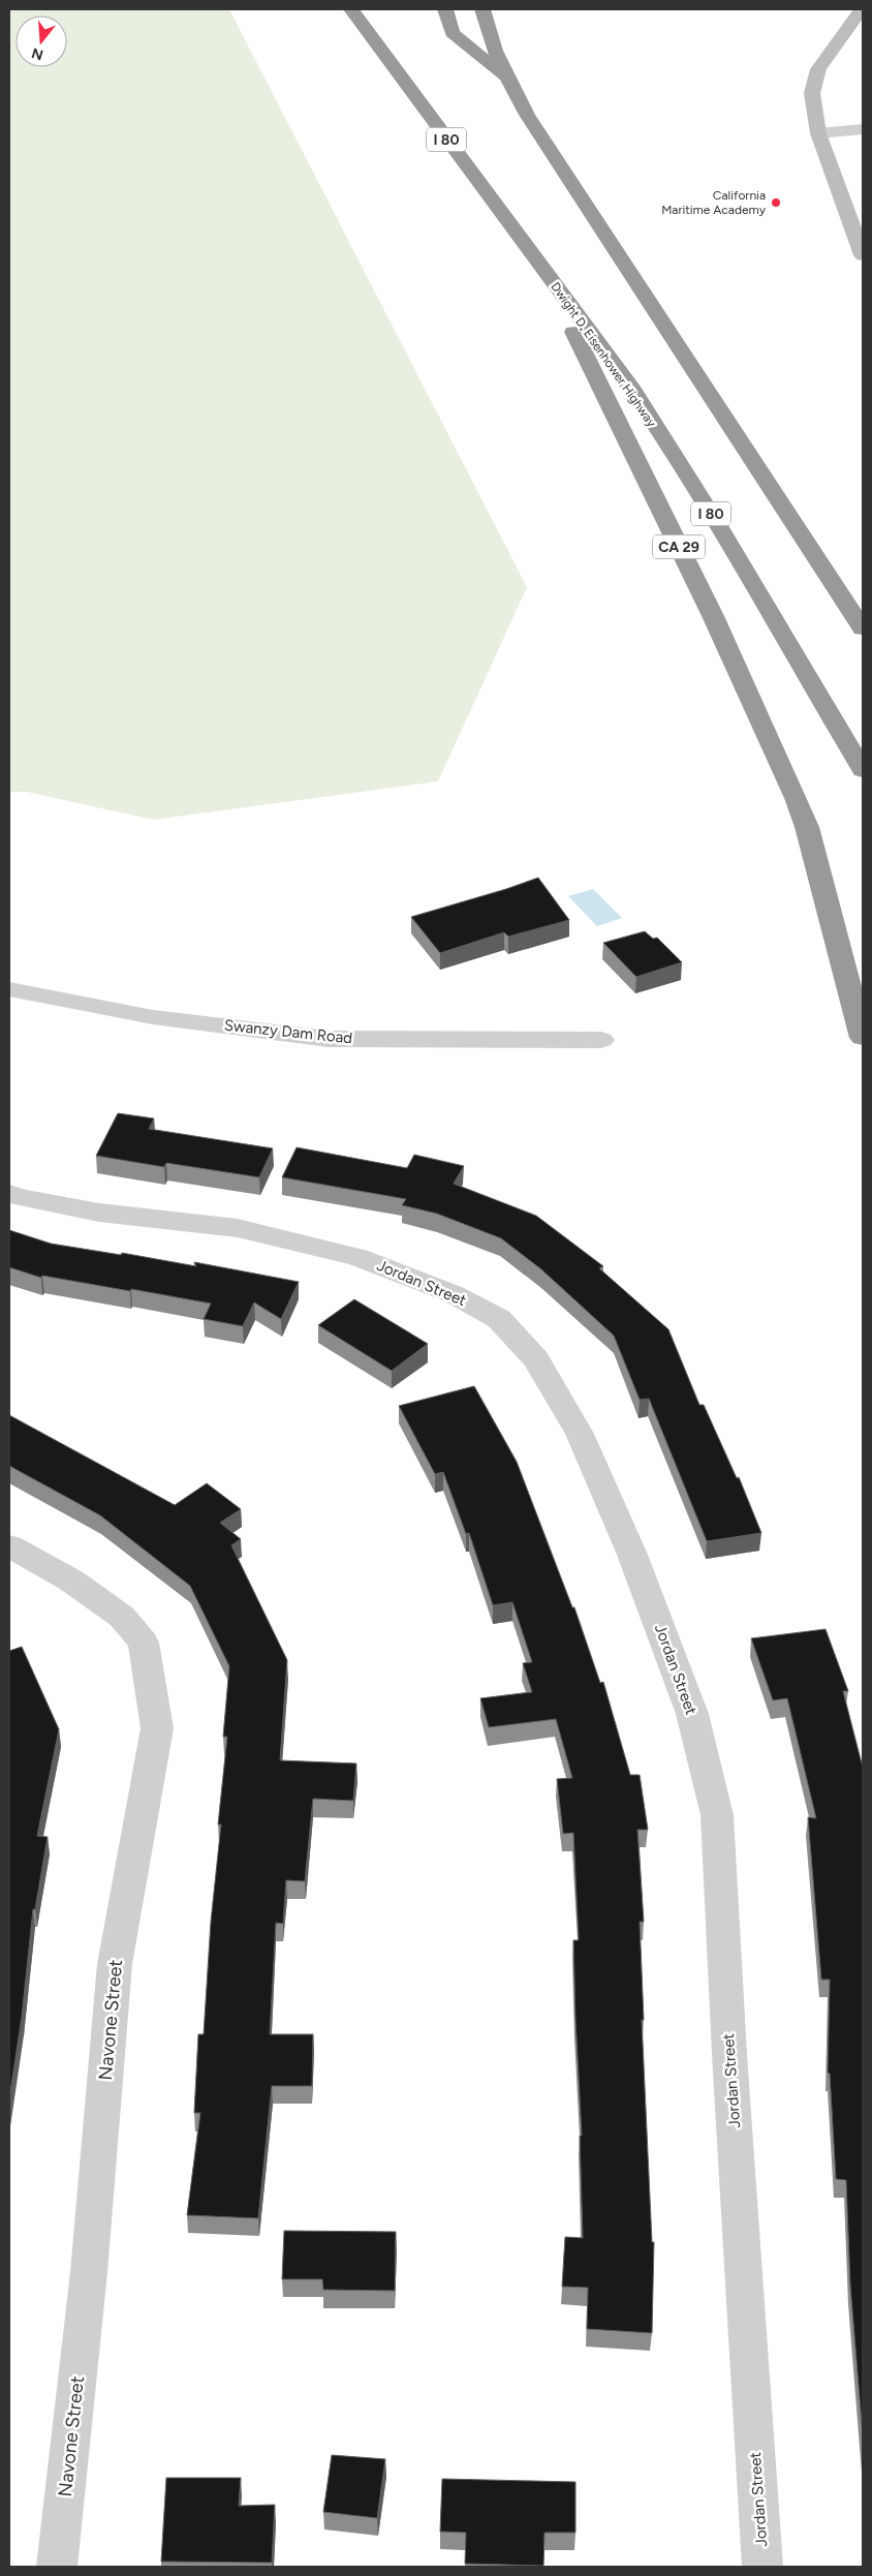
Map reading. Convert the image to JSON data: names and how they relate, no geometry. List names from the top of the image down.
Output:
{
  "streets": {
    "highway": ["I 80", "Dwight D. Eisenhower Highway", "CA 29"],
    "street": ["Swanzy Dam Road", "Jordan Street", "Navone Street"]
  },
  "crossings": [
    ["Dwight D. Eisenhower Highway", "CA 29"]
  ],
  "places": ["California Maritime Academy"],
  "north": "bottom"
}
